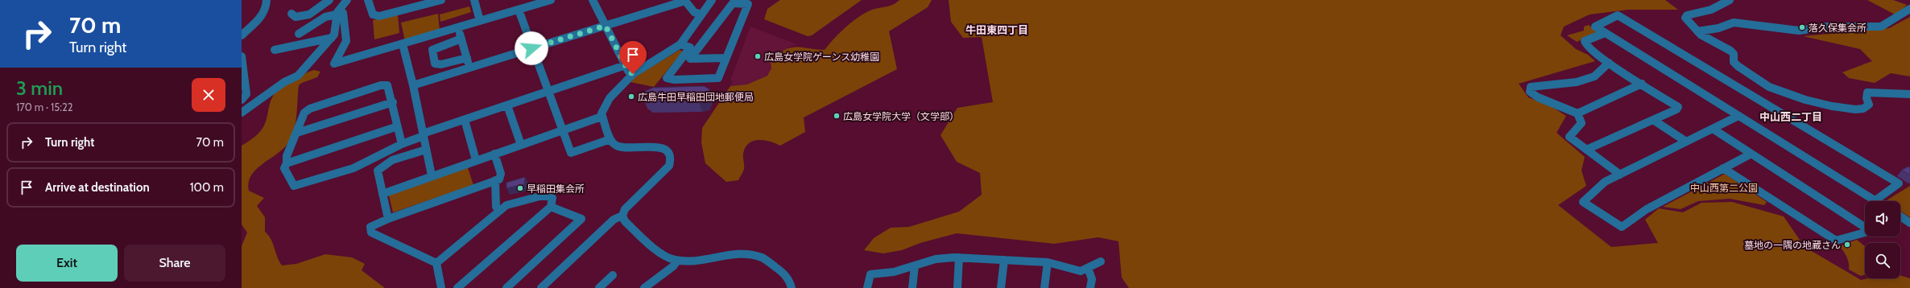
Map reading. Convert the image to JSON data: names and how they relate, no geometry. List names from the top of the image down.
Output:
{
  "districts": ["牛田東四丁目", "中山西二丁目"],
  "parks": ["中山西第二公園"],
  "places": [
    "落久保集会所",
    "広島女学院ゲーンス幼稚園",
    "広島牛田早稲田団地郵便局",
    "広島女学院大学（文学部）",
    "早稲田集会所",
    "墓地の一隅の地蔵さん"
  ],
  "page": {
    "turn": ["70 m", "Turn right"],
    "heading": ["3 min", "170 m · 15:22"],
    "list": [
      {
        "name": "Turn right",
        "value": "70 m"
      },
      {
        "name": "Arrive at destination",
        "value": "100 m"
      }
    ],
    "buttons": ["Exit", "Share"]
  }
}
